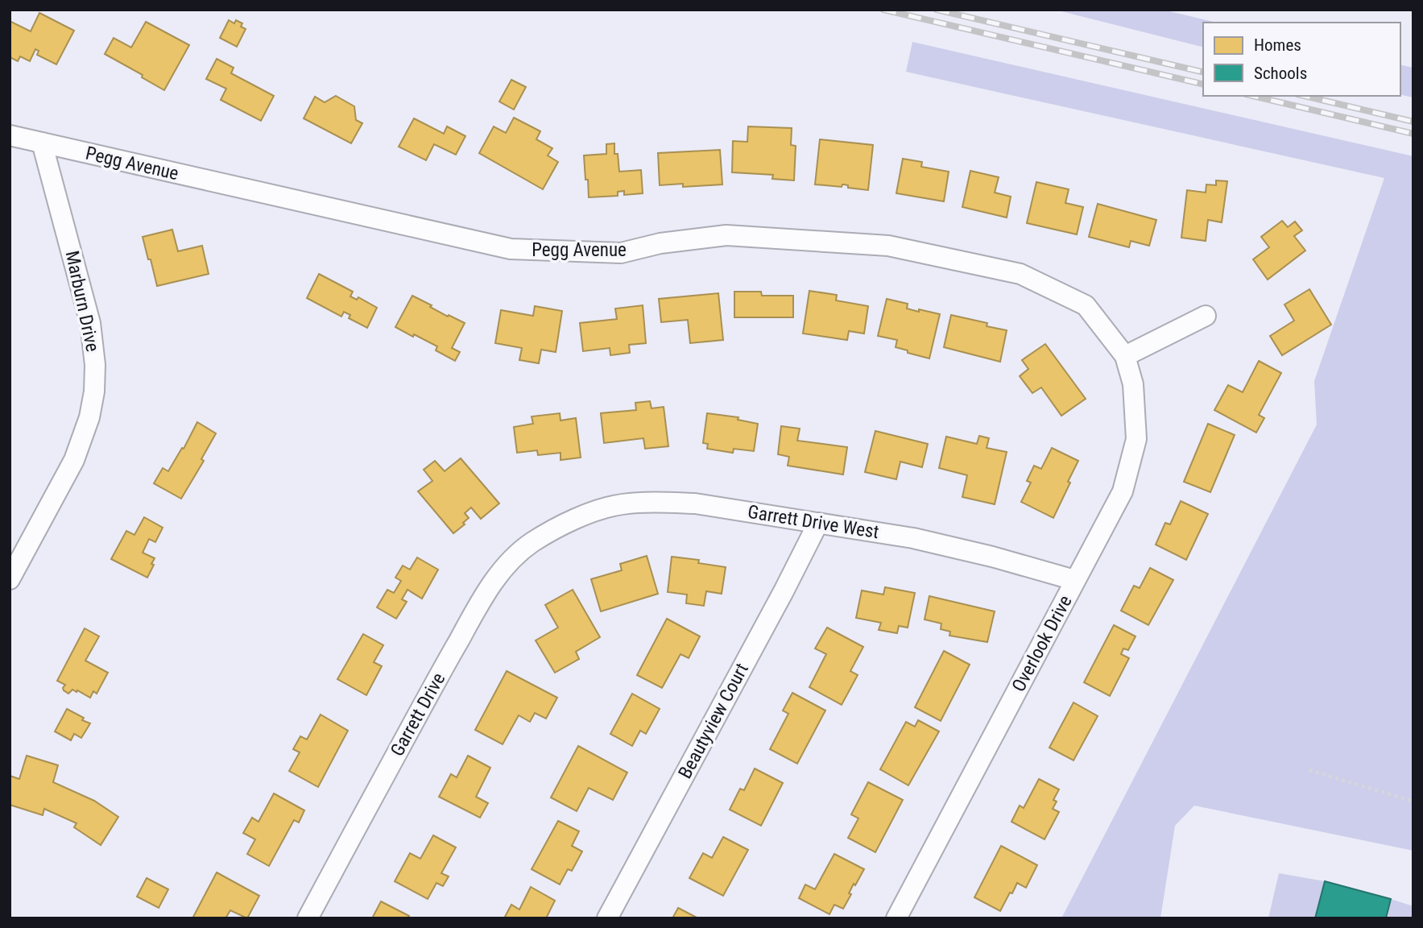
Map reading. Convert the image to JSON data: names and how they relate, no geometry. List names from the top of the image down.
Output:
{
  "streets": {
    "street": [
      "Pegg Avenue",
      "Marburn Drive",
      "Garrett Drive West",
      "Overlook Drive",
      "Garrett Drive",
      "Beautyview Court"
    ]
  },
  "crossings": [
    ["Pegg Avenue", "Marburn Drive"],
    ["Pegg Avenue", "Overlook Drive"],
    ["Garrett Drive West", "Overlook Drive"],
    ["Garrett Drive West", "Garrett Drive"],
    ["Garrett Drive West", "Beautyview Court"]
  ],
  "legend": ["Homes", "Schools"]
}
